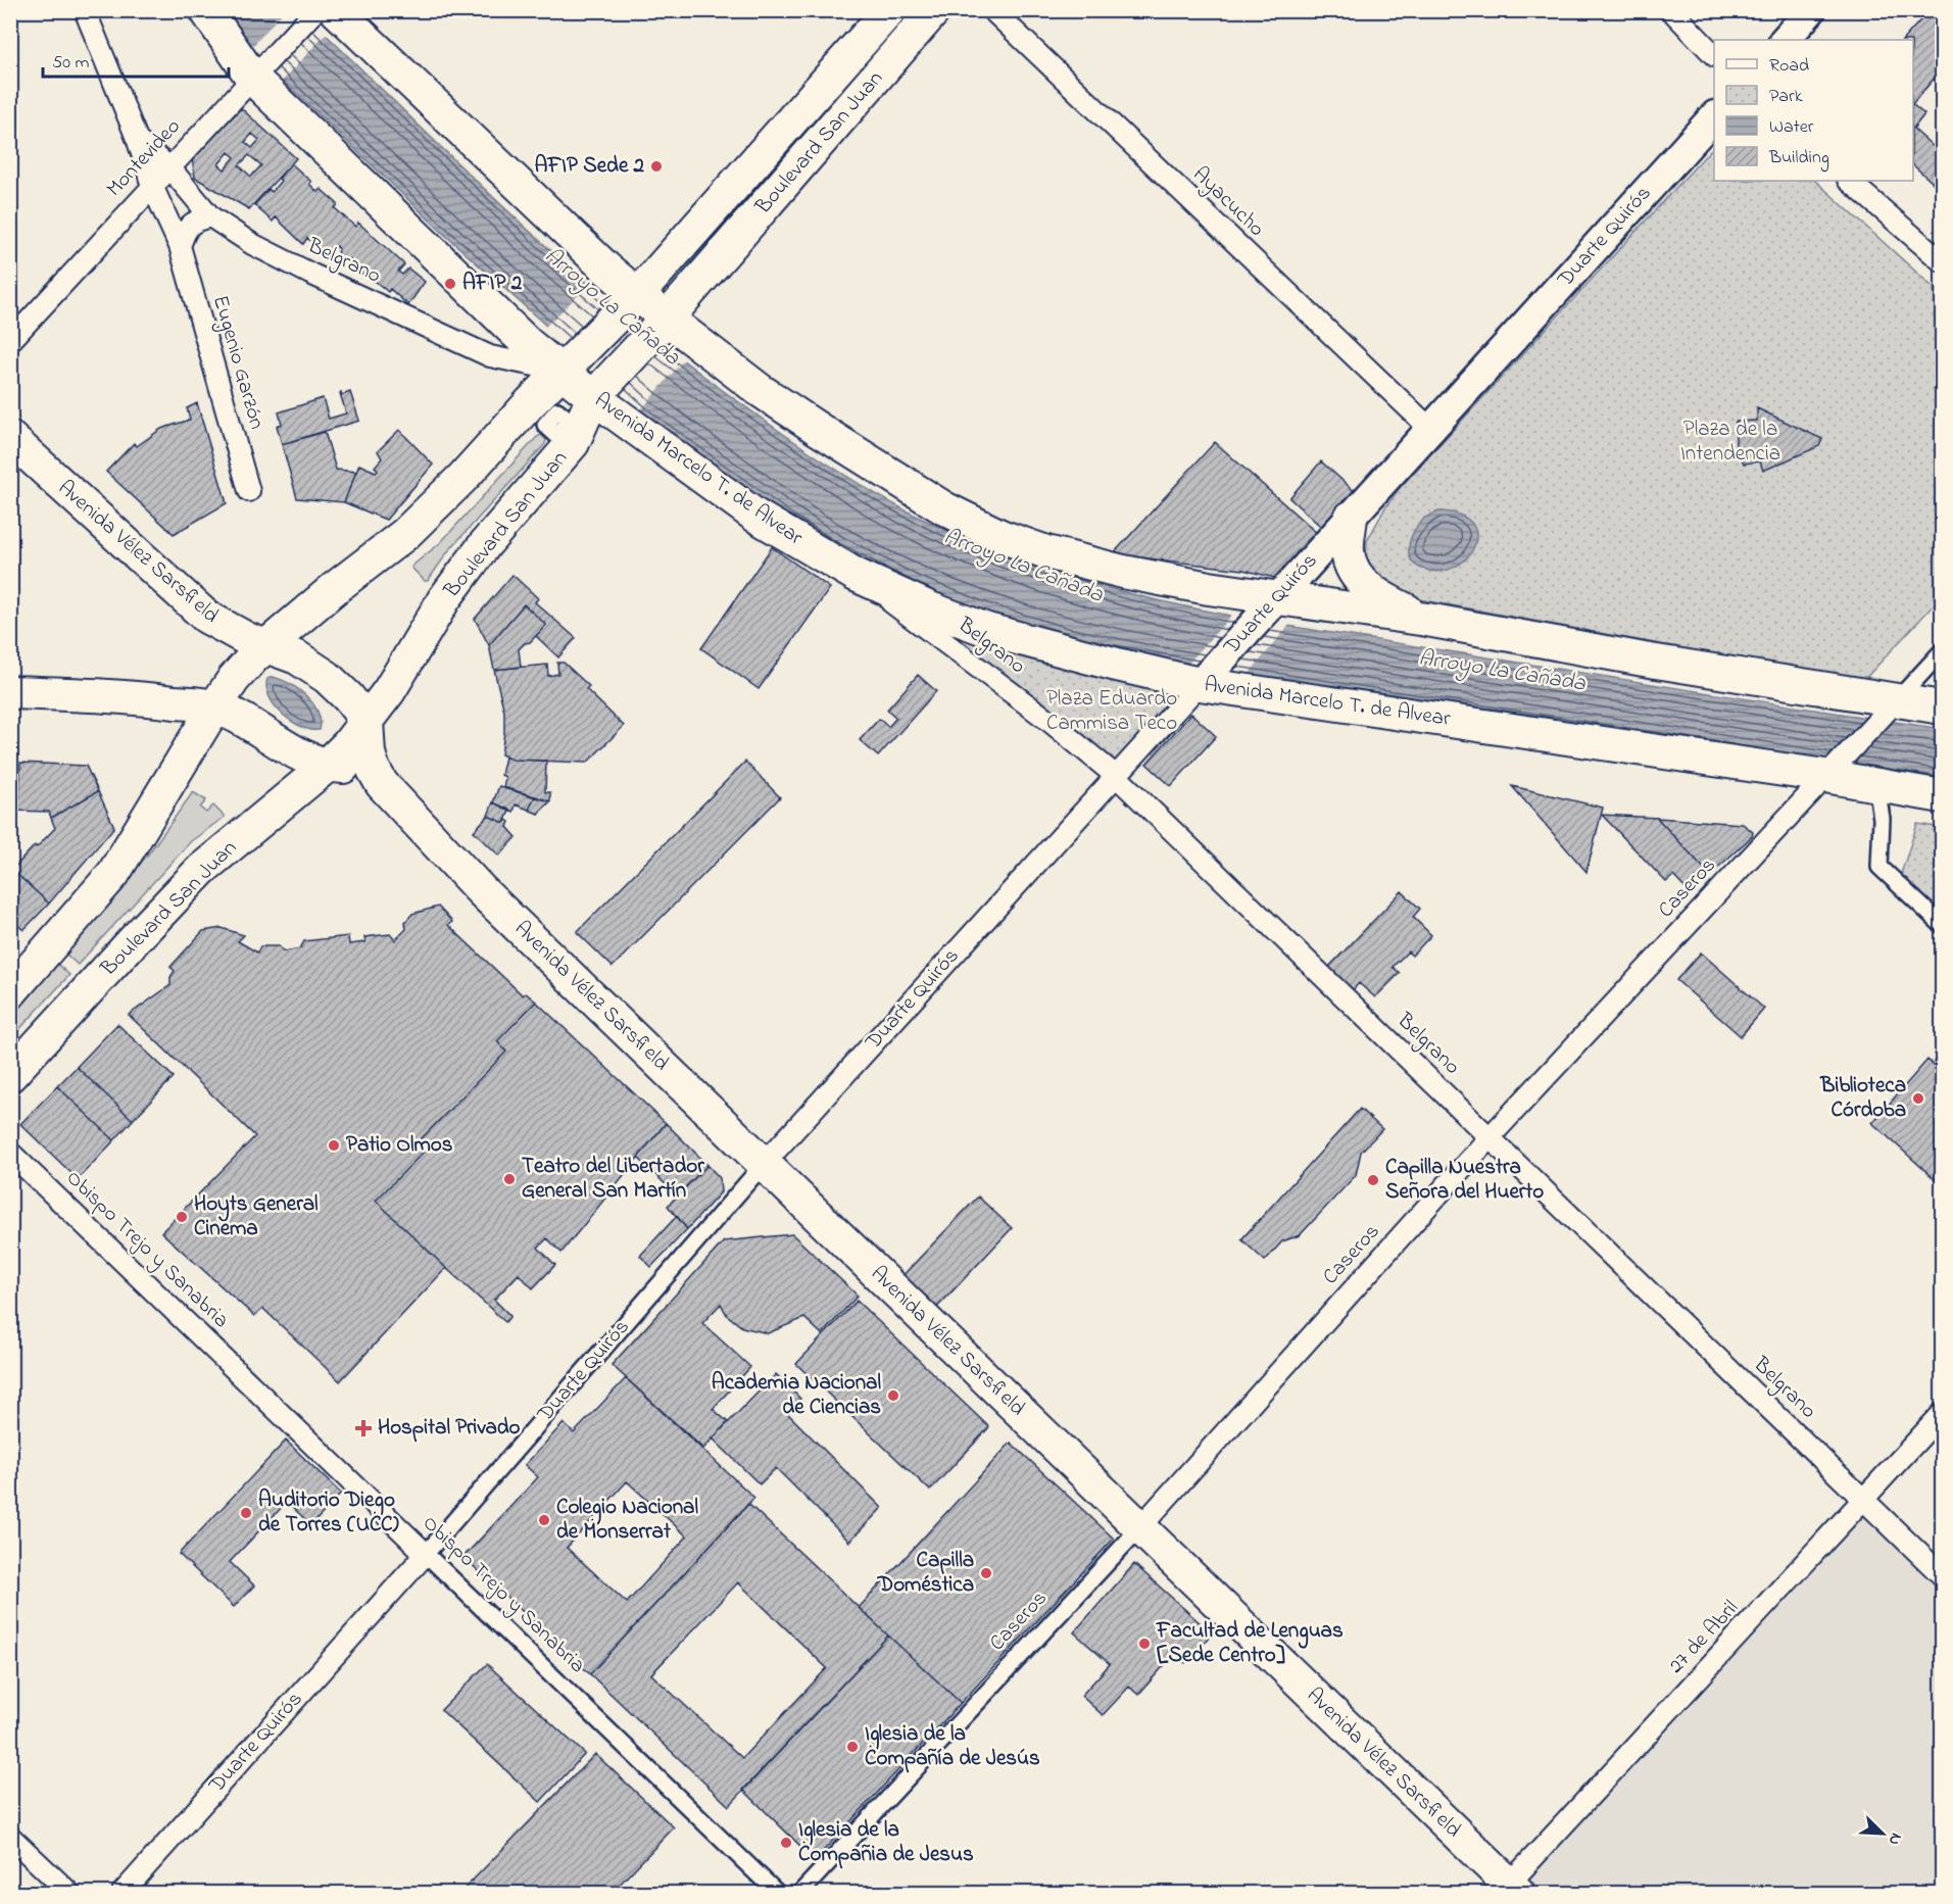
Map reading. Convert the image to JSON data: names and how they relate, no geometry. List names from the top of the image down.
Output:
{
  "streets": {
    "main road": [
      "Boulevard San Juan",
      "Duarte Quirós",
      "Avenida Marcelo T. de Alvear",
      "Avenida Vélez Sarsfield"
    ],
    "street": [
      "Montevideo",
      "Ayacucho",
      "Belgrano",
      "Eugenio Garzón",
      "Caseros",
      "Obispo Trejo y Sanabria",
      "27 de Abril"
    ]
  },
  "crossings": [
    ["Boulevard San Juan", "Belgrano"],
    ["Boulevard San Juan", "Avenida Marcelo T. de Alvear"],
    ["Boulevard San Juan", "Avenida Vélez Sarsfield"],
    ["Montevideo", "Belgrano"],
    ["Montevideo", "Eugenio Garzón"],
    ["Montevideo", "Avenida Marcelo T. de Alvear"],
    ["Ayacucho", "Duarte Quirós"],
    ["Duarte Quirós", "Belgrano"],
    ["Duarte Quirós", "Avenida Marcelo T. de Alvear"],
    ["Duarte Quirós", "Avenida Vélez Sarsfield"],
    ["Duarte Quirós", "Obispo Trejo y Sanabria"],
    ["Belgrano", "Eugenio Garzón"],
    ["Belgrano", "Avenida Marcelo T. de Alvear"],
    ["Belgrano", "Caseros"],
    ["Belgrano", "27 de Abril"],
    ["Avenida Marcelo T. de Alvear", "Caseros"],
    ["Avenida Vélez Sarsfield", "Caseros"],
    ["Avenida Vélez Sarsfield", "27 de Abril"]
  ],
  "water": ["Arroyo La Cañada"],
  "parks": ["Plaza de la Intendencia", "Plaza Eduardo Cammisa Teco"],
  "places": {
    "other": [
      "AFIP Sede 2",
      "AFIP 2",
      "Biblioteca Córdoba",
      "Patio Olmos",
      "Teatro del Libertador General San Martín",
      "Capilla Nuestra Señora del Huerto",
      "Hoyts General Cinema",
      "Academia Nacional de Ciencias",
      "Auditorio Diego de Torres (UCC)",
      "Colegio Nacional de Monserrat",
      "Capilla Doméstica",
      "Facultad de Lenguas [Sede Centro]",
      "Iglesia de la Compañía de Jesús",
      "Iglesia de la Compañia de Jesus"
    ],
    "health": ["Hospital Privado"]
  },
  "legend": [
    "Road",
    "Park",
    "Water",
    "Building"
  ],
  "scale_bar": "50 m",
  "north": "bottom right"
}
